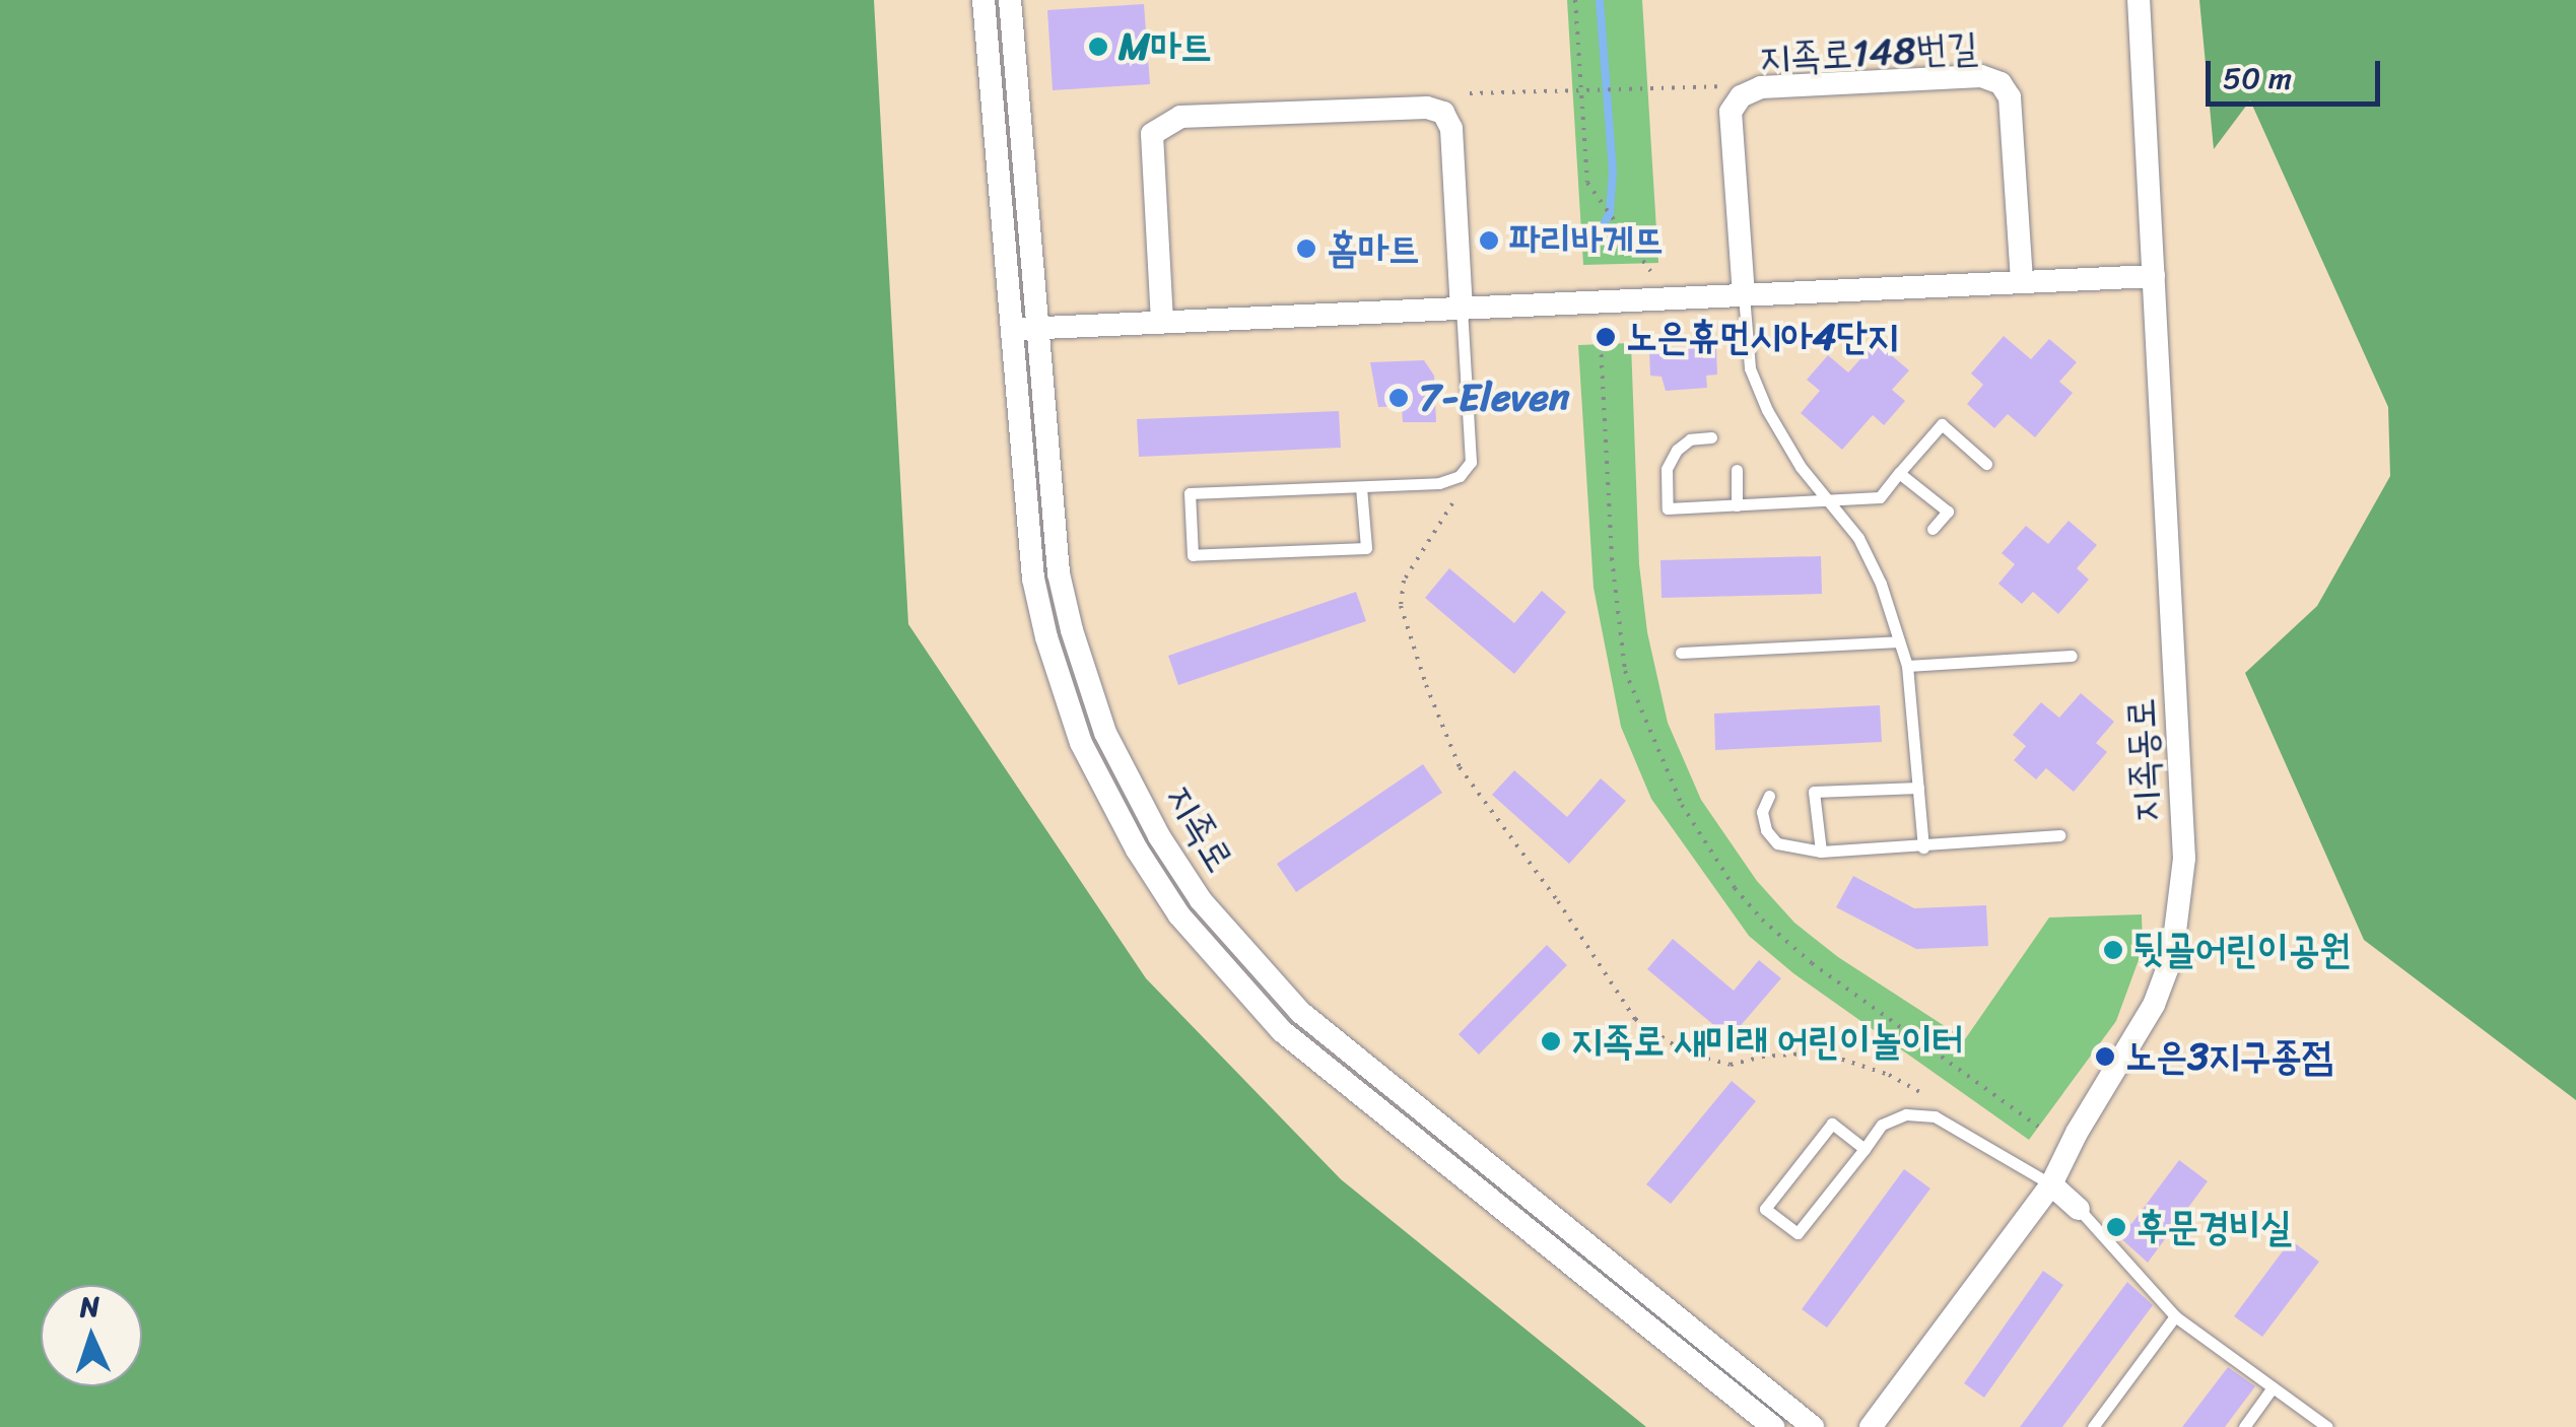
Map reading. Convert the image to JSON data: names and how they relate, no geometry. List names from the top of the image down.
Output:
{
  "streets": {
    "street": ["지족로148번길", "지족동로", "지족로"]
  },
  "places": [
    "M마트",
    "파리바게뜨",
    "홈마트",
    "노은휴먼시아4단지",
    "7-Eleven",
    "뒷골어린이공원",
    "지족로 새미래 어린이놀이터",
    "노은3지구종점",
    "후문경비실"
  ],
  "scale_bar": "50 m",
  "north": "top"
}
